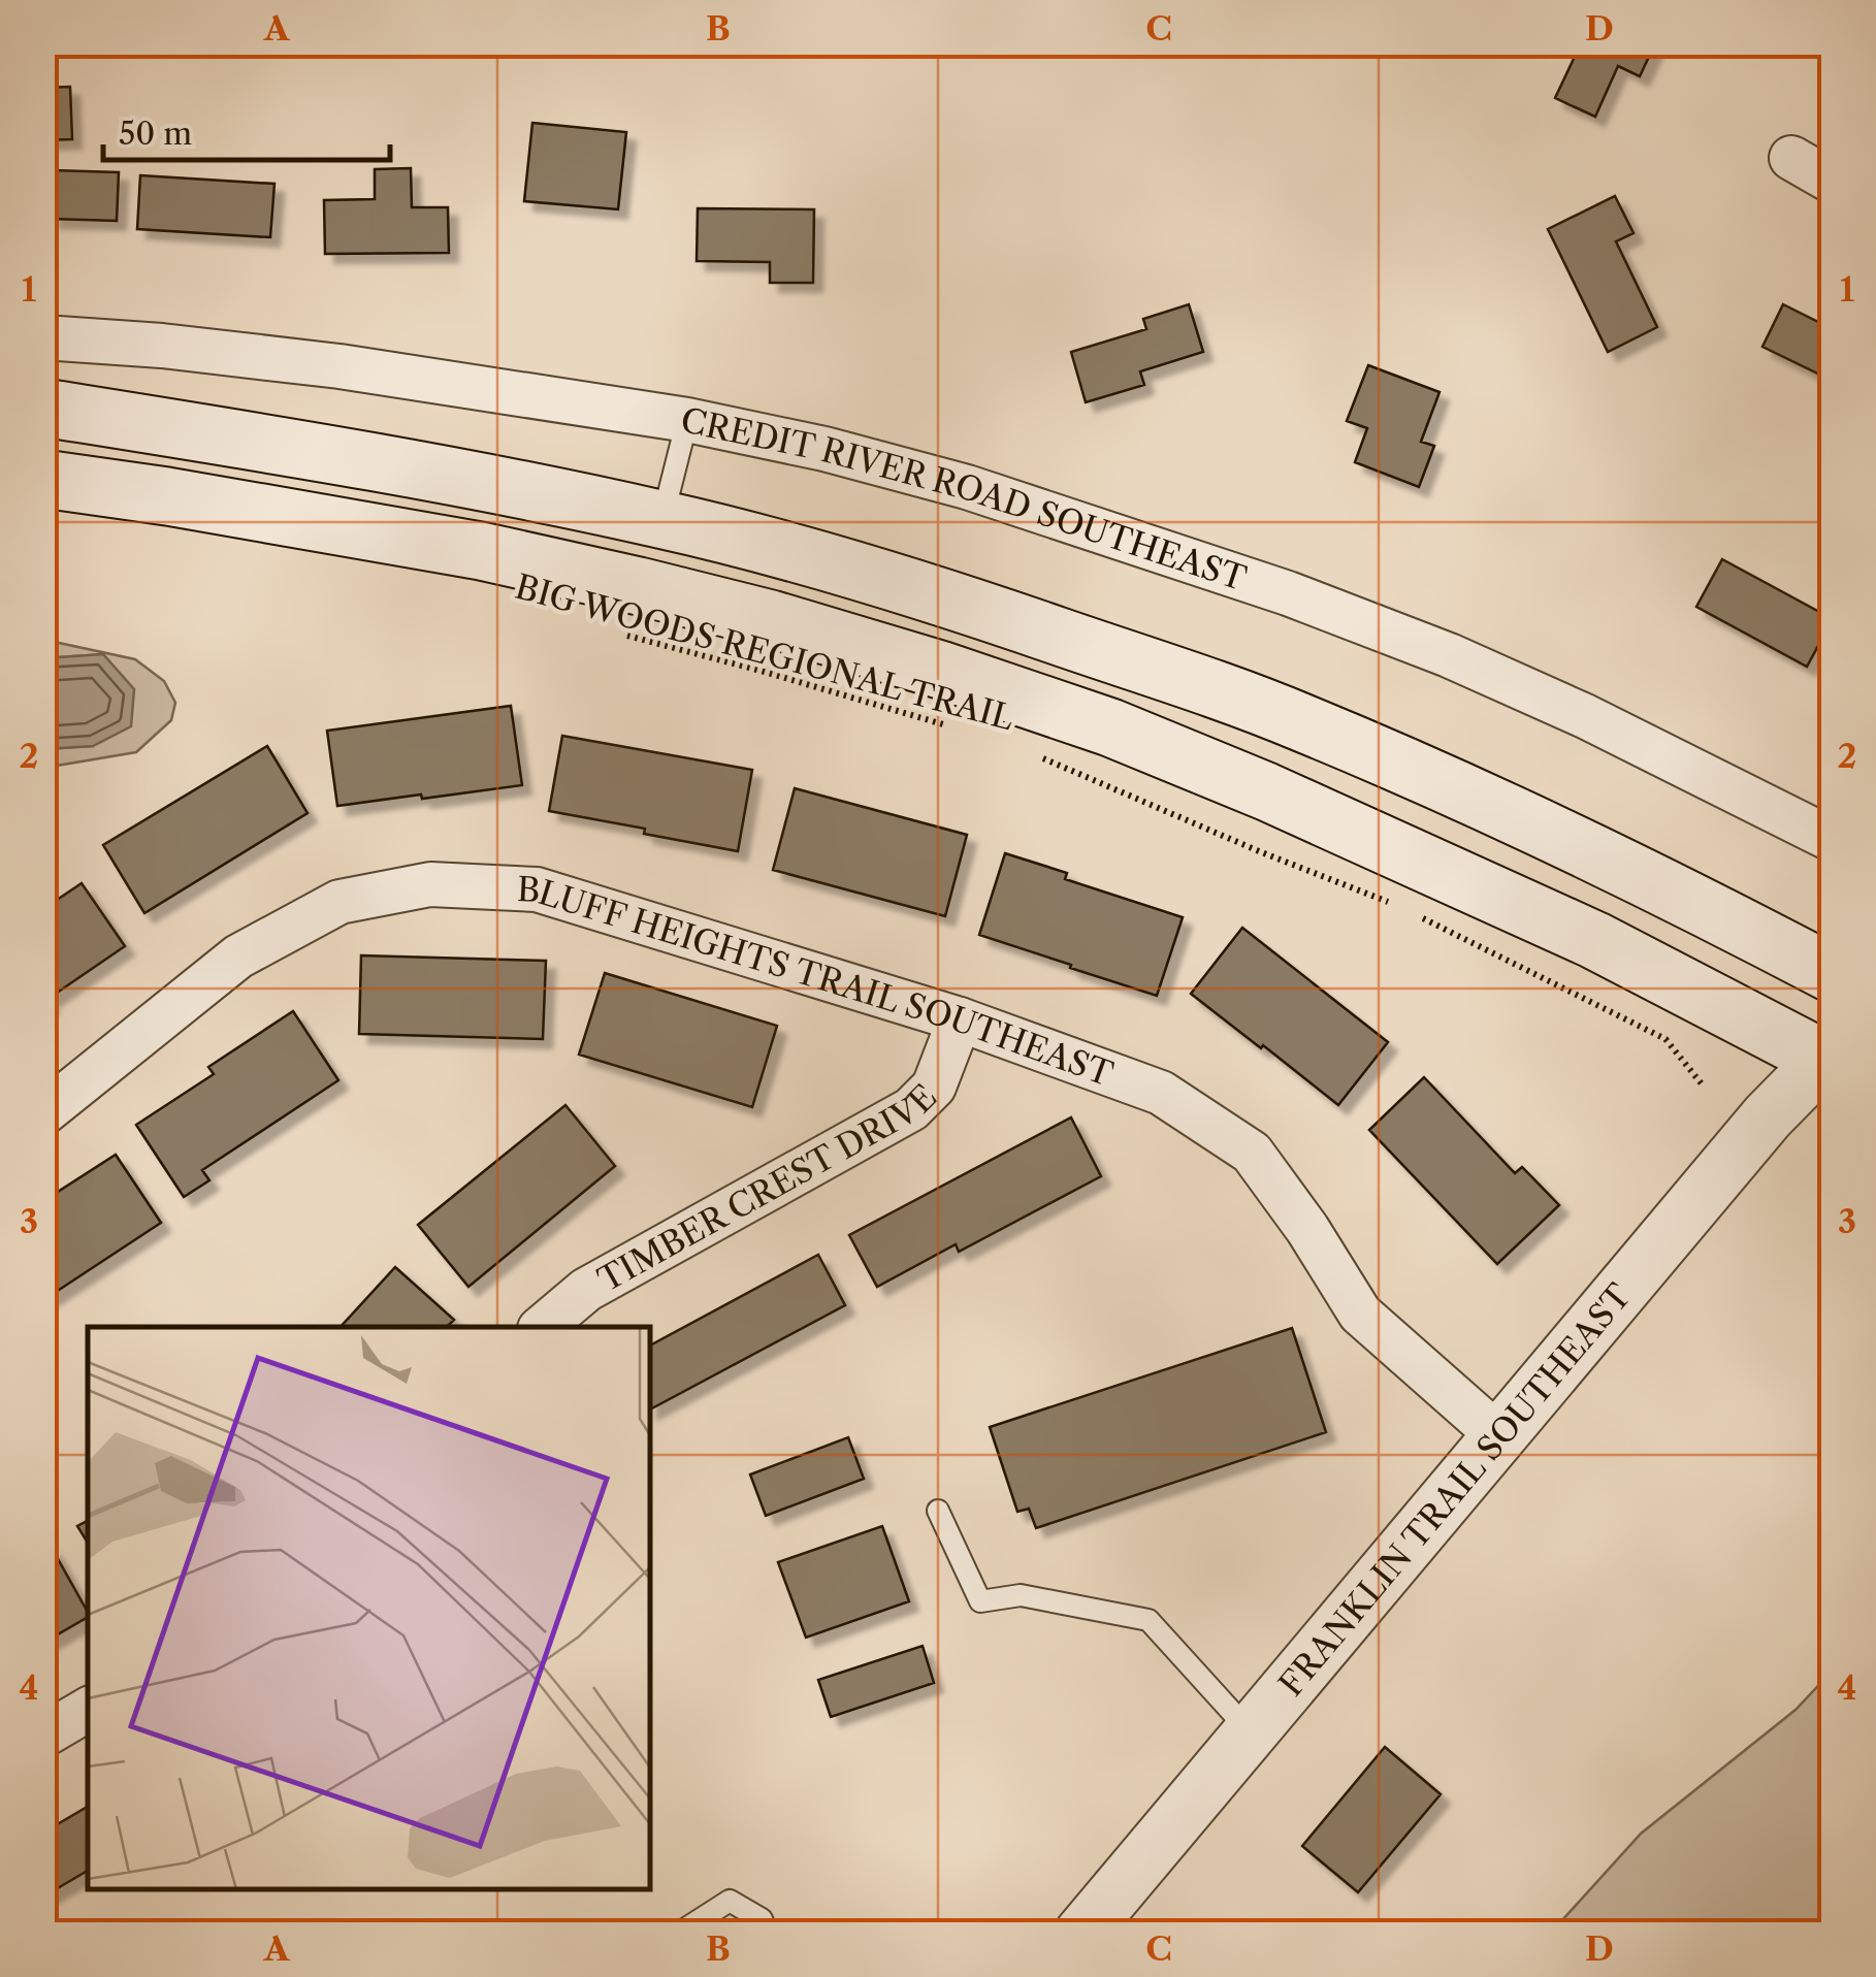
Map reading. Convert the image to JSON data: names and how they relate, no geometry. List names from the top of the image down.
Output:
{
  "streets": {
    "street": [
      "CREDIT RIVER ROAD SOUTHEAST",
      "BLUFF HEIGHTS TRAIL SOUTHEAST",
      "TIMBER CREST DRIVE",
      "FRANKLIN TRAIL SOUTHEAST"
    ],
    "path": ["BIG WOODS REGIONAL TRAIL"]
  },
  "crossings": [
    ["BLUFF HEIGHTS TRAIL SOUTHEAST", "TIMBER CREST DRIVE"],
    ["BLUFF HEIGHTS TRAIL SOUTHEAST", "FRANKLIN TRAIL SOUTHEAST"]
  ],
  "scale_bar": "50 m",
  "grid": {
    "columns": [
      "A",
      "B",
      "C",
      "D"
    ],
    "rows": [
      "1",
      "2",
      "3",
      "4"
    ]
  }
}
